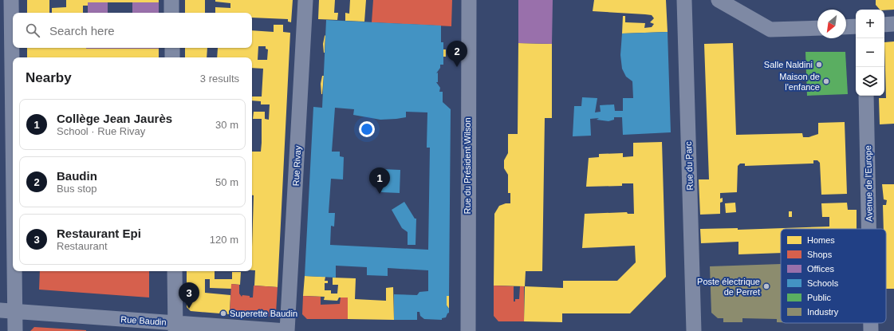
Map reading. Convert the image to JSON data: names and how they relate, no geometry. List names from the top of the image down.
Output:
{
  "streets": {
    "street": [
      "Rue Rivay",
      "Rue du Président Wilson",
      "Rue du Parc",
      "Avenue de l'Europe",
      "Rue Baudin"
    ]
  },
  "crossings": [
    ["Rue Rivay", "Rue Baudin"]
  ],
  "places": [
    "Salle Naldini",
    "Maison de l'enfance",
    "Poste électrique de Perret",
    "Superette Baudin"
  ],
  "legend": [
    "Homes",
    "Shops",
    "Offices",
    "Schools",
    "Public",
    "Industry"
  ],
  "north": "bottom left",
  "page": {
    "map_buttons": ["+", "−"],
    "search": "Search here",
    "pins": ["2", "1", "3"],
    "heading": ["Nearby", "3 results"],
    "list": [
      {
        "mark": "1",
        "name": "Collège Jean Jaurès",
        "note": "School · Rue Rivay",
        "value": "30 m"
      },
      {
        "mark": "2",
        "name": "Baudin",
        "note": "Bus stop",
        "value": "50 m"
      },
      {
        "mark": "3",
        "name": "Restaurant Epi",
        "note": "Restaurant",
        "value": "120 m"
      }
    ]
  }
}
